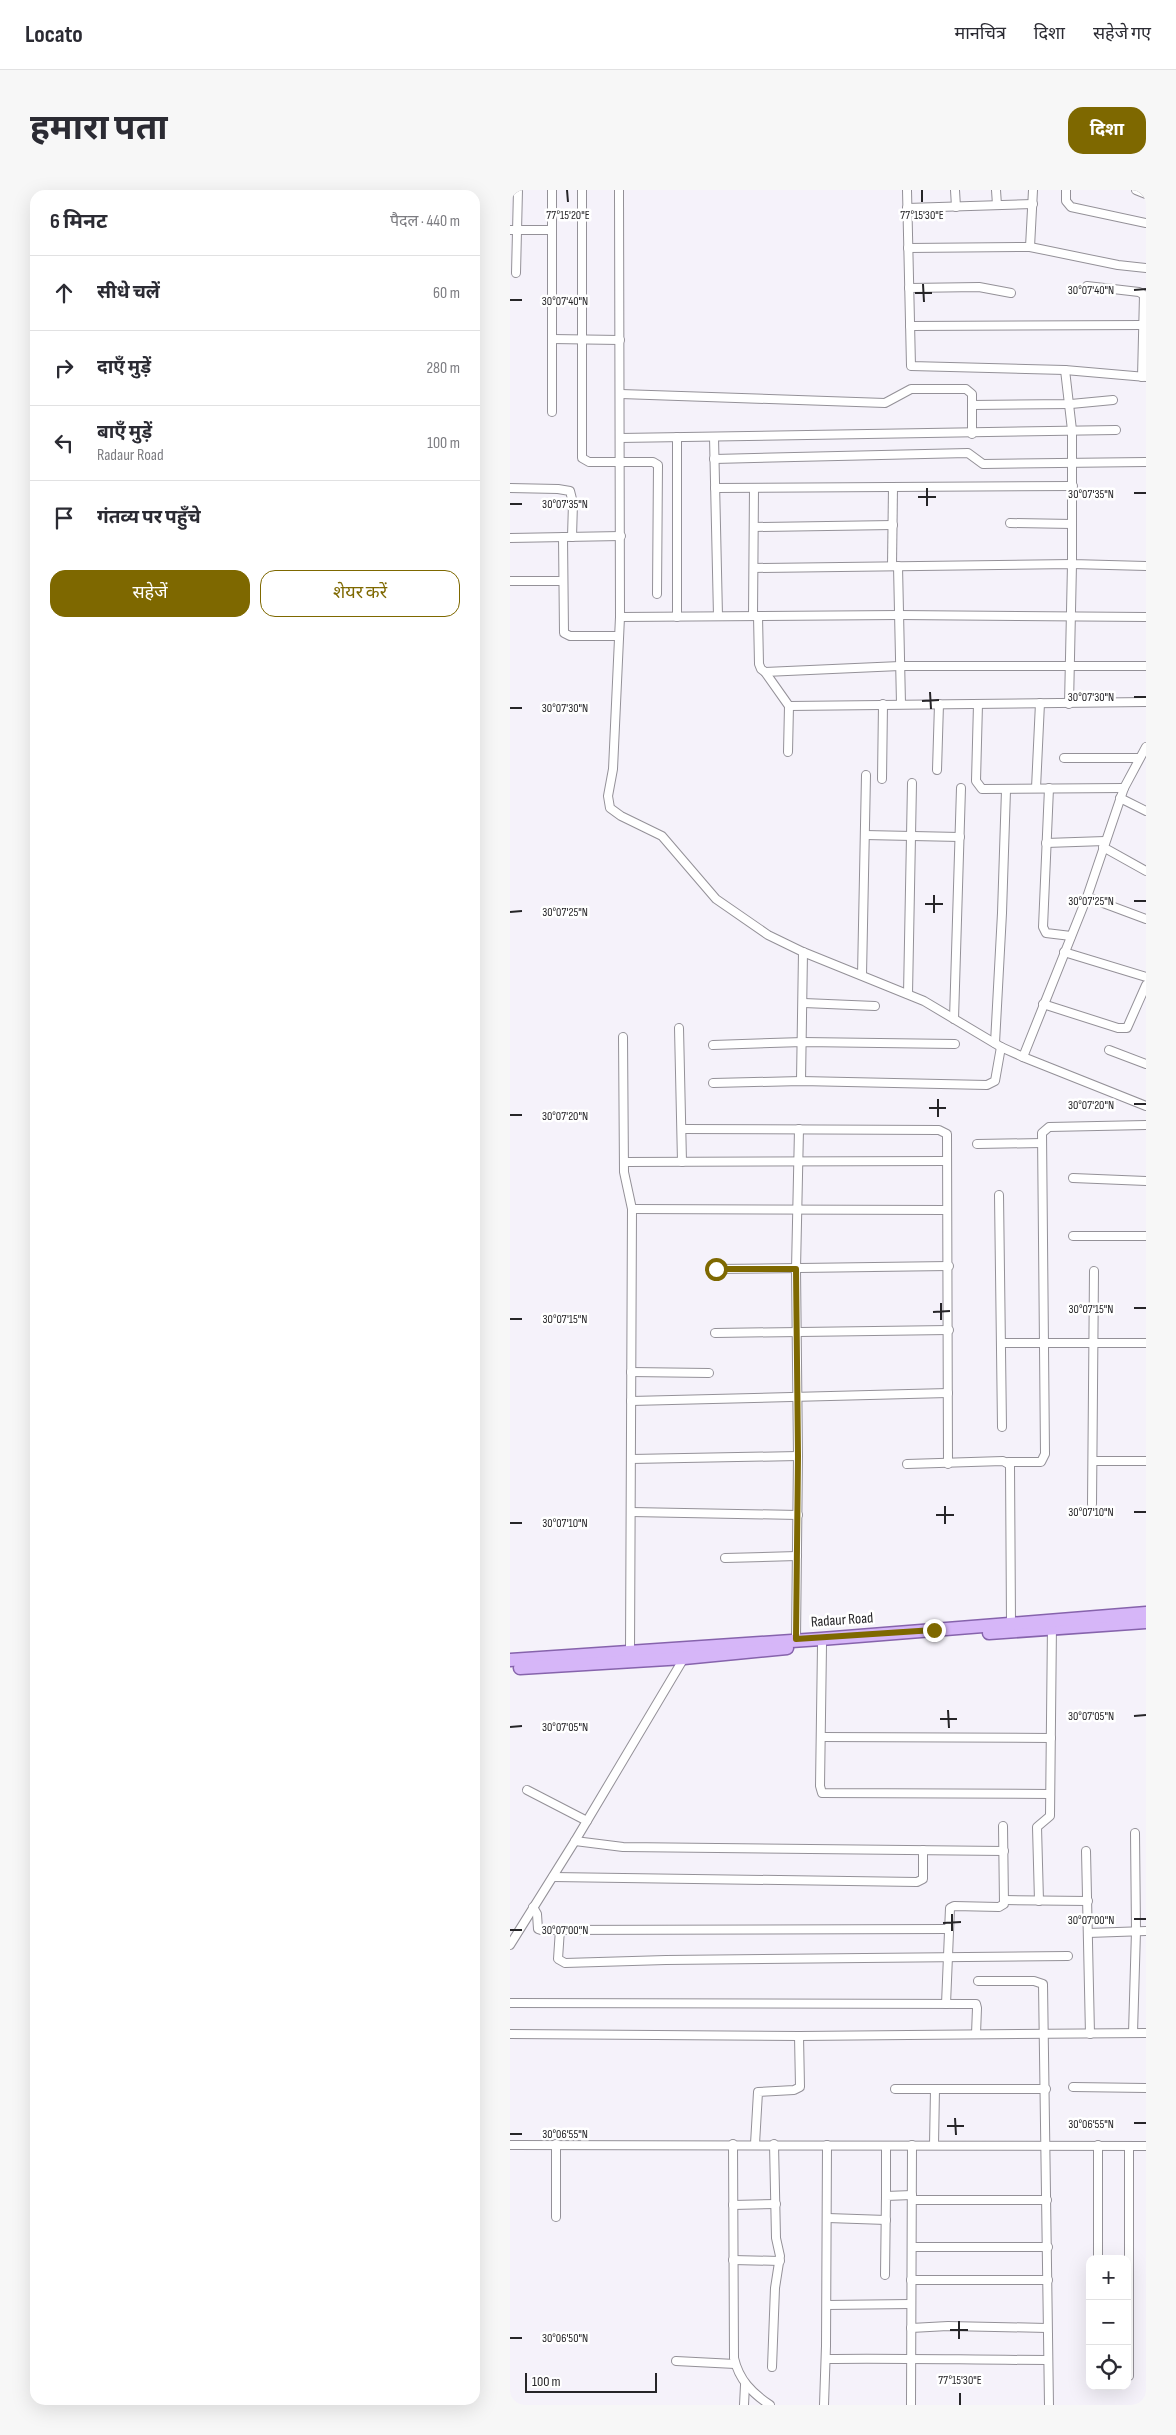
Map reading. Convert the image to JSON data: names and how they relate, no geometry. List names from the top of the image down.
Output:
{
  "streets": {
    "main road": ["Radaur Road"]
  },
  "scale_bar": "100 m",
  "page": {
    "header": "Locato",
    "nav": ["मानचित्र", "दिशा", "सहेजे गए"],
    "title": "हमारा पता",
    "buttons": [
      "दिशा",
      ["सहेजें", "शेयर करें"]
    ],
    "heading": ["6 मिनट", "पैदल · 440 m"],
    "list": [
      ["सीधे चलें", "60 m"],
      ["दाएँ मुड़ें", "280 m"],
      ["बाएँ मुड़ें", "Radaur Road", "100 m"],
      "गंतव्य पर पहुँचे"
    ],
    "map_buttons": ["+", "−"],
    "scale": "100 m"
  },
  "coordinates": [
    "77°15'20\"E",
    "77°15'30\"E",
    "30°07'40\"N",
    "30°07'35\"N",
    "30°07'30\"N",
    "30°07'25\"N",
    "30°07'20\"N",
    "30°07'15\"N",
    "30°07'10\"N",
    "30°07'05\"N",
    "30°07'00\"N",
    "30°06'55\"N",
    "30°06'50\"N"
  ]
}
